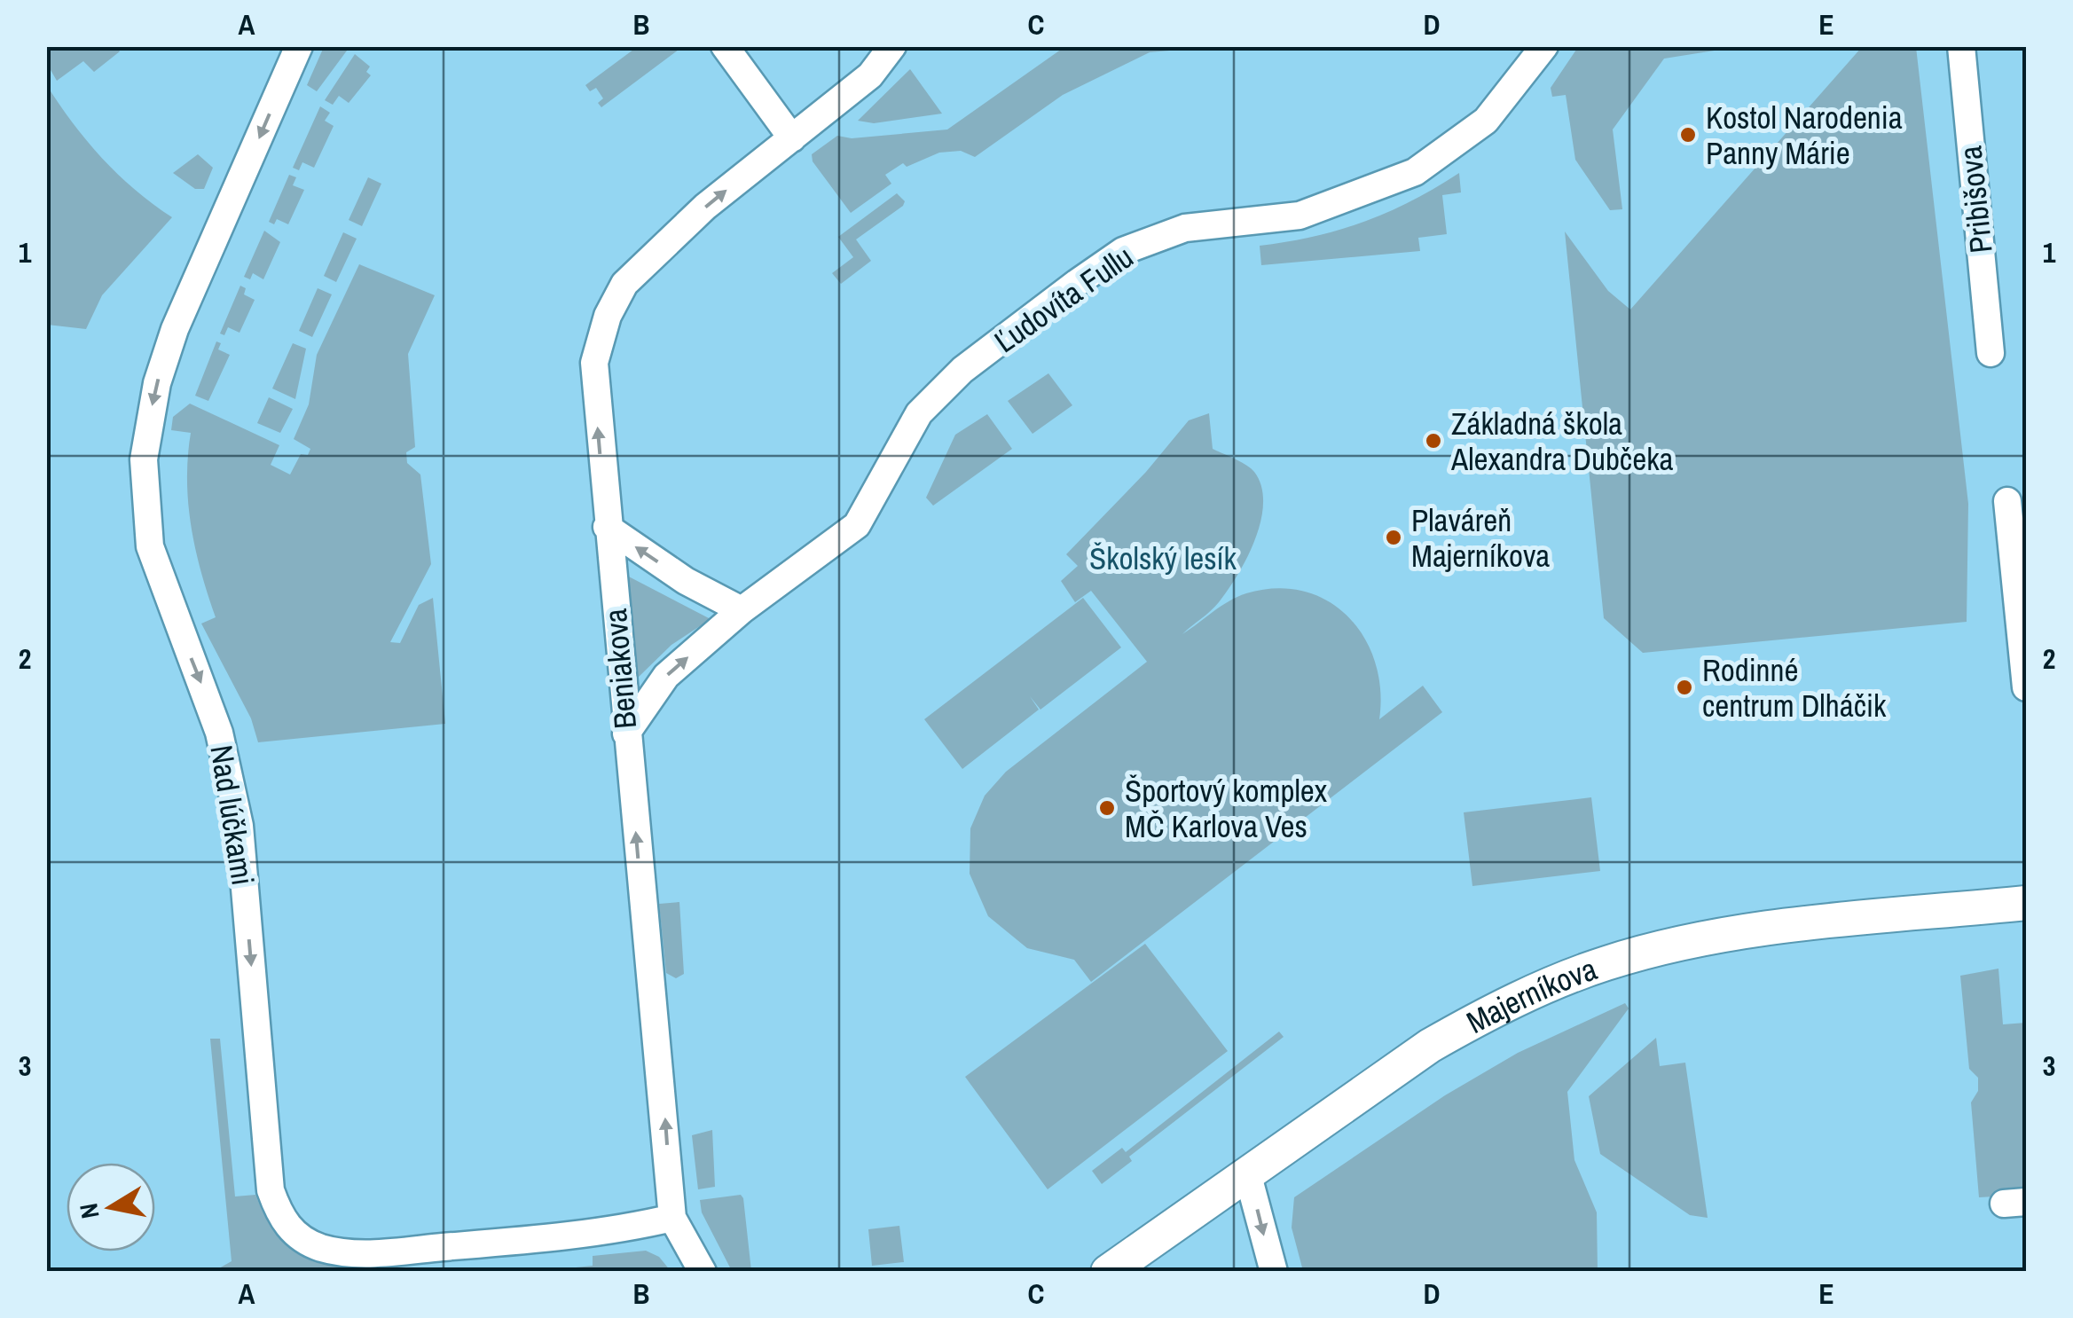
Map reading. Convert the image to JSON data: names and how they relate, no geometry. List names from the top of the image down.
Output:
{
  "streets": {
    "street": [
      "Pribišova",
      "Ľudovíta Fullu",
      "Beniakova",
      "Nad lúčkami",
      "Majerníkova"
    ]
  },
  "crossings": [
    ["Ľudovíta Fullu", "Beniakova"],
    ["Beniakova", "Nad lúčkami"]
  ],
  "one_way": ["Beniakova"],
  "parks": ["Školský lesík"],
  "places": [
    "Kostol Narodenia Panny Márie",
    "Základná škola Alexandra Dubčeka",
    "Plaváreň Majerníkova",
    "Rodinné centrum Dlháčik",
    "Športový komplex MČ Karlova Ves"
  ],
  "north": "left",
  "grid": {
    "columns": [
      "A",
      "B",
      "C",
      "D",
      "E"
    ],
    "rows": ["1", "2", "3"]
  }
}
